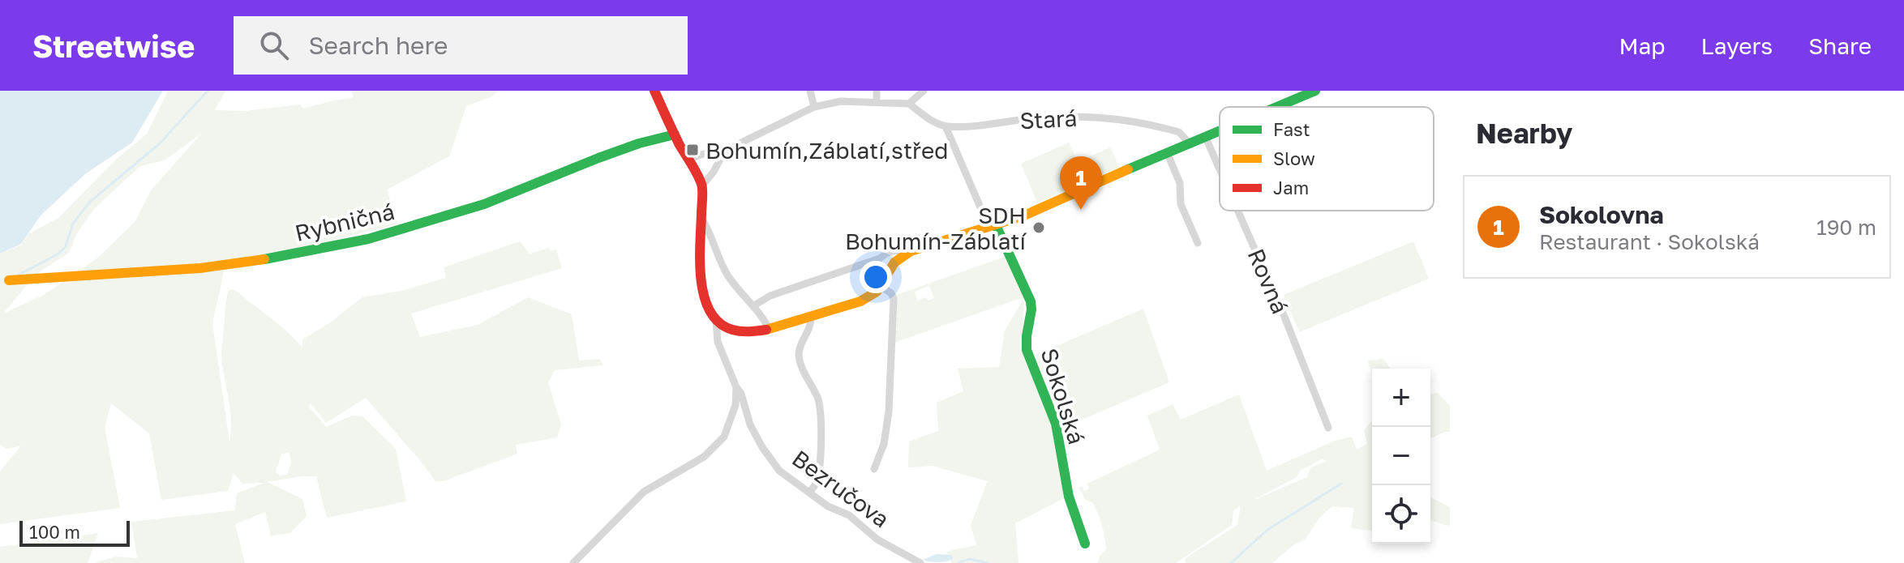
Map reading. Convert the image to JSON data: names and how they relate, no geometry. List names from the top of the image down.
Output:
{
  "streets": {
    "street": [
      "Stará",
      "Rybničná",
      "Rovná",
      "Sokolská",
      "Bezručova"
    ]
  },
  "places": {
    "transit": ["Bohumín,Záblatí,střed"],
    "other": ["SDH Bohumín-Záblatí"]
  },
  "legend": ["Fast", "Slow", "Jam"],
  "scale_bar": "100 m",
  "page": {
    "header": "Streetwise",
    "search": "Search here",
    "nav": ["Map", "Layers", "Share"],
    "heading": "Nearby",
    "pins": "1",
    "list": [
      {
        "mark": "1",
        "name": "Sokolovna",
        "note": "Restaurant · Sokolská",
        "value": "190 m"
      }
    ],
    "map_buttons": ["+", "−"],
    "scale": "100 m"
  }
}
